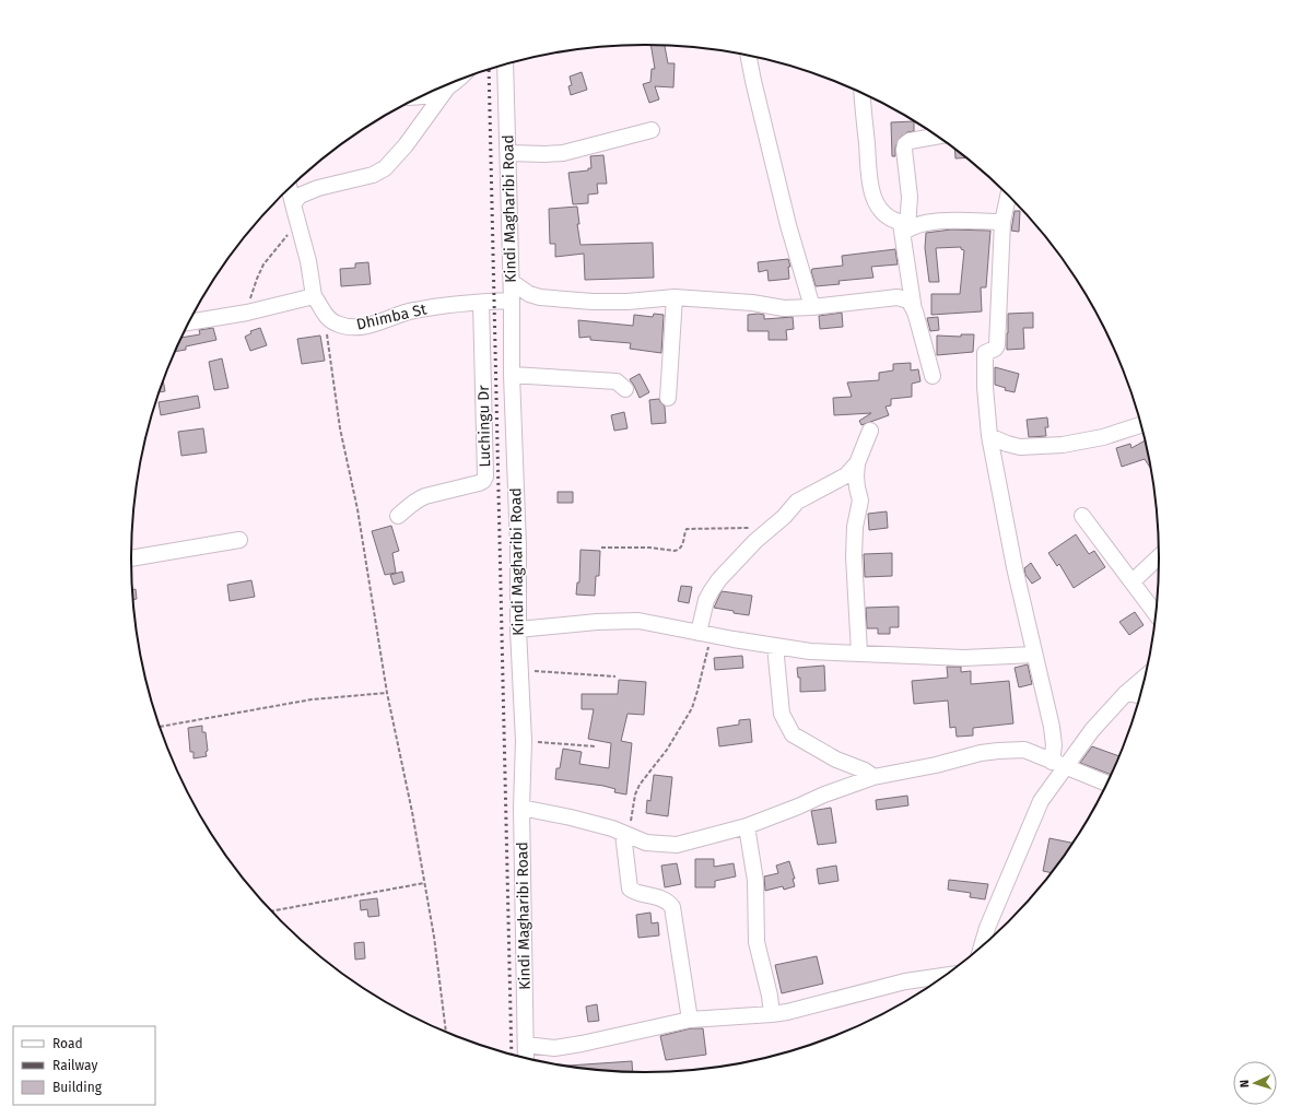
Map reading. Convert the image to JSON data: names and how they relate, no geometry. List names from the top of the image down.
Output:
{
  "streets": {
    "street": ["Kindi Magharibi Road", "Dhimba St", "Luchingu Dr"]
  },
  "crossings": [
    ["Kindi Magharibi Road", "Dhimba St"],
    ["Dhimba St", "Luchingu Dr"]
  ],
  "legend": ["Road", "Railway", "Building"],
  "north": "left"
}
